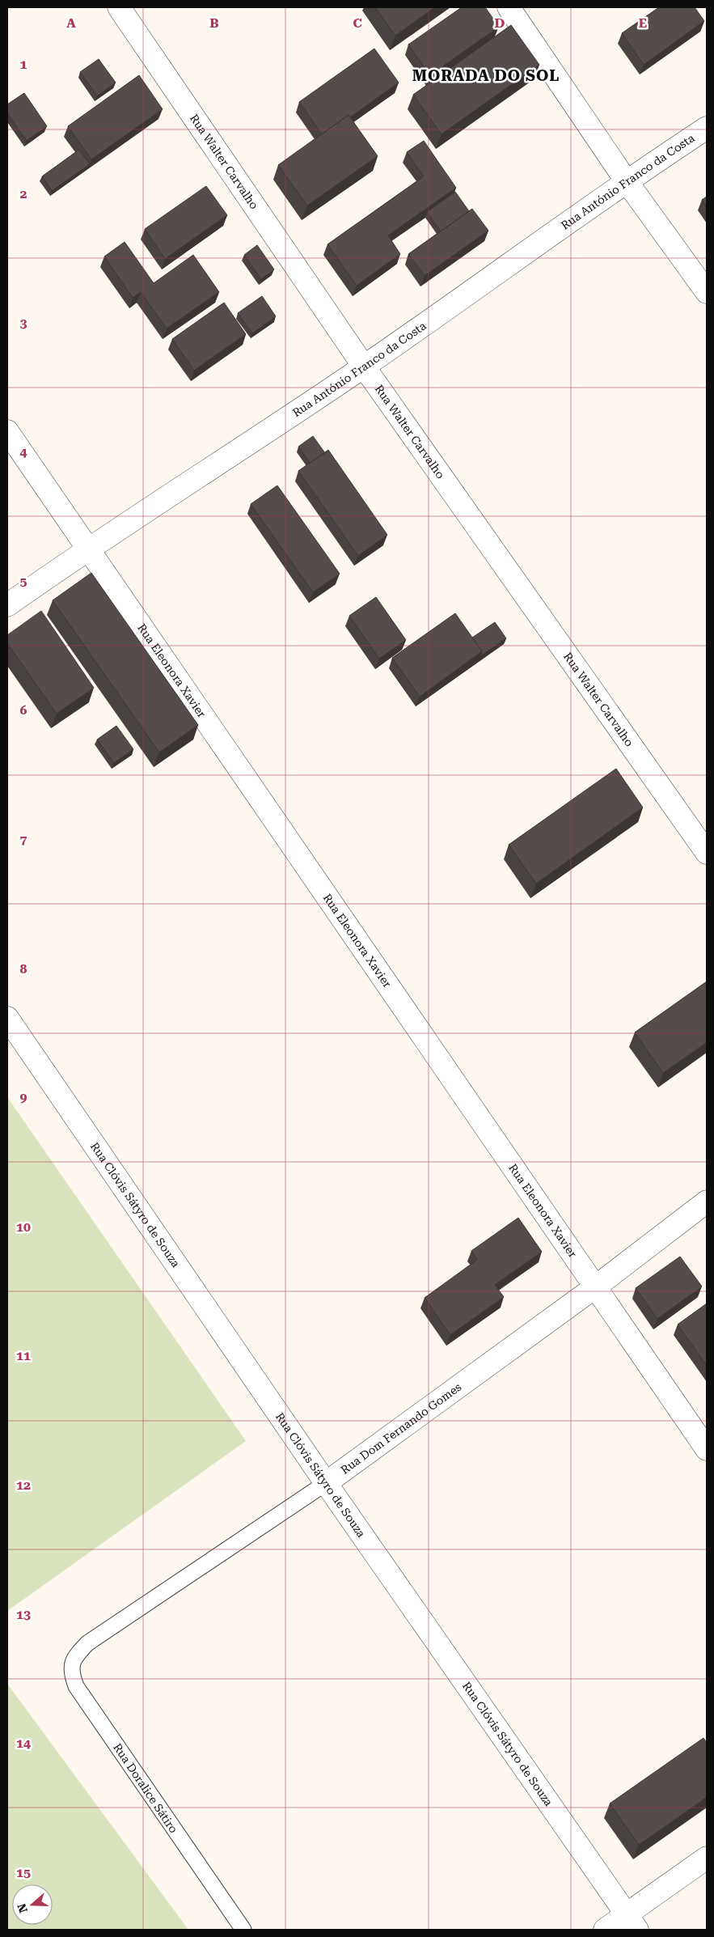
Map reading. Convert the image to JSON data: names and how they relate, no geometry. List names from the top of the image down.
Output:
{
  "streets": {
    "street": [
      "Rua Walter Carvalho",
      "Rua António Franco da Costa",
      "Rua Eleonora Xavier",
      "Rua Clóvis Sátyro de Souza",
      "Rua Dom Fernando Gomes"
    ],
    "lane": ["Rua Doralice Sátiro"]
  },
  "crossings": [
    ["Rua Walter Carvalho", "Rua António Franco da Costa"],
    ["Rua António Franco da Costa", "Rua Eleonora Xavier"],
    ["Rua Eleonora Xavier", "Rua Dom Fernando Gomes"],
    ["Rua Clóvis Sátyro de Souza", "Rua Dom Fernando Gomes"],
    ["Rua Dom Fernando Gomes", "Rua Doralice Sátiro"]
  ],
  "districts": ["MORADA DO SOL"],
  "north": "left",
  "grid": {
    "columns": [
      "A",
      "B",
      "C",
      "D",
      "E"
    ],
    "rows": [
      "1",
      "2",
      "3",
      "4",
      "5",
      "6",
      "7",
      "8",
      "9",
      "10",
      "11",
      "12",
      "13",
      "14",
      "15"
    ]
  }
}
